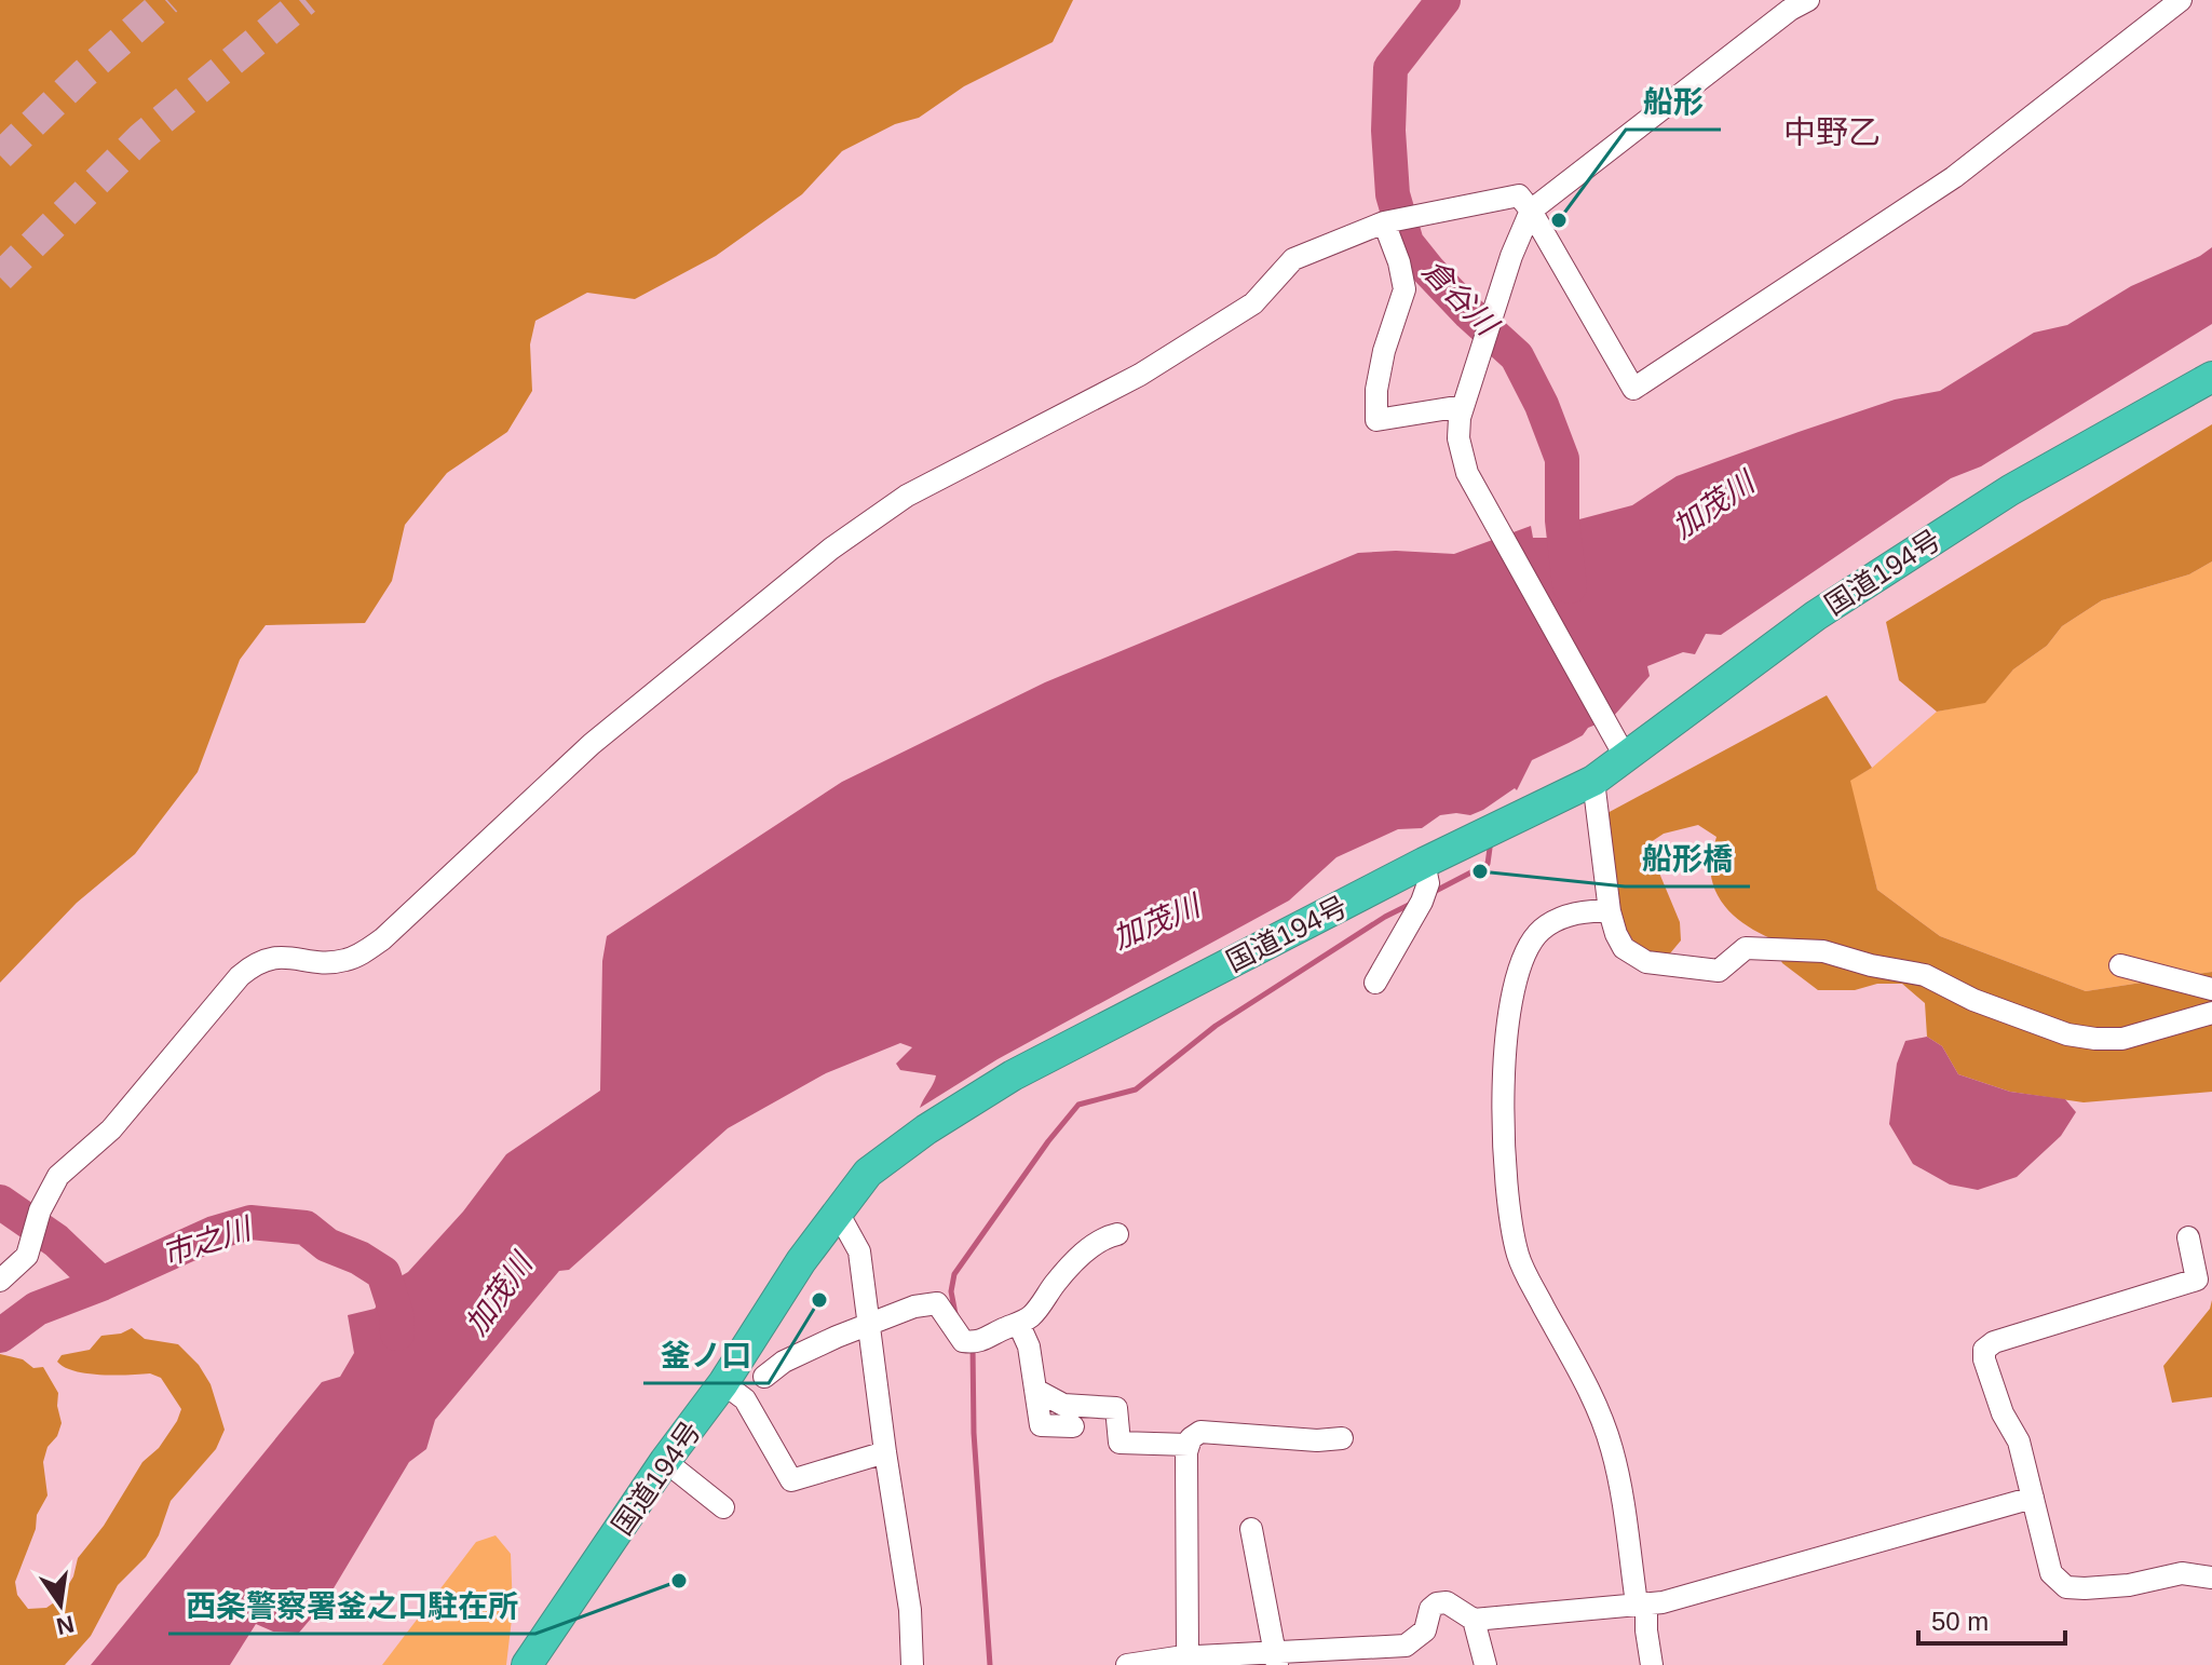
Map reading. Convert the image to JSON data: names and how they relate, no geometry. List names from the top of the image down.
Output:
{
  "streets": {
    "highway": ["国道194号"]
  },
  "districts": ["中野乙"],
  "water": ["倉谷川", "加茂川", "市之川"],
  "places": [
    "船形",
    "船形橋",
    "釜ノ口",
    "西条警察署釜之口駐在所"
  ],
  "scale_bar": "50 m",
  "north": "bottom"
}
